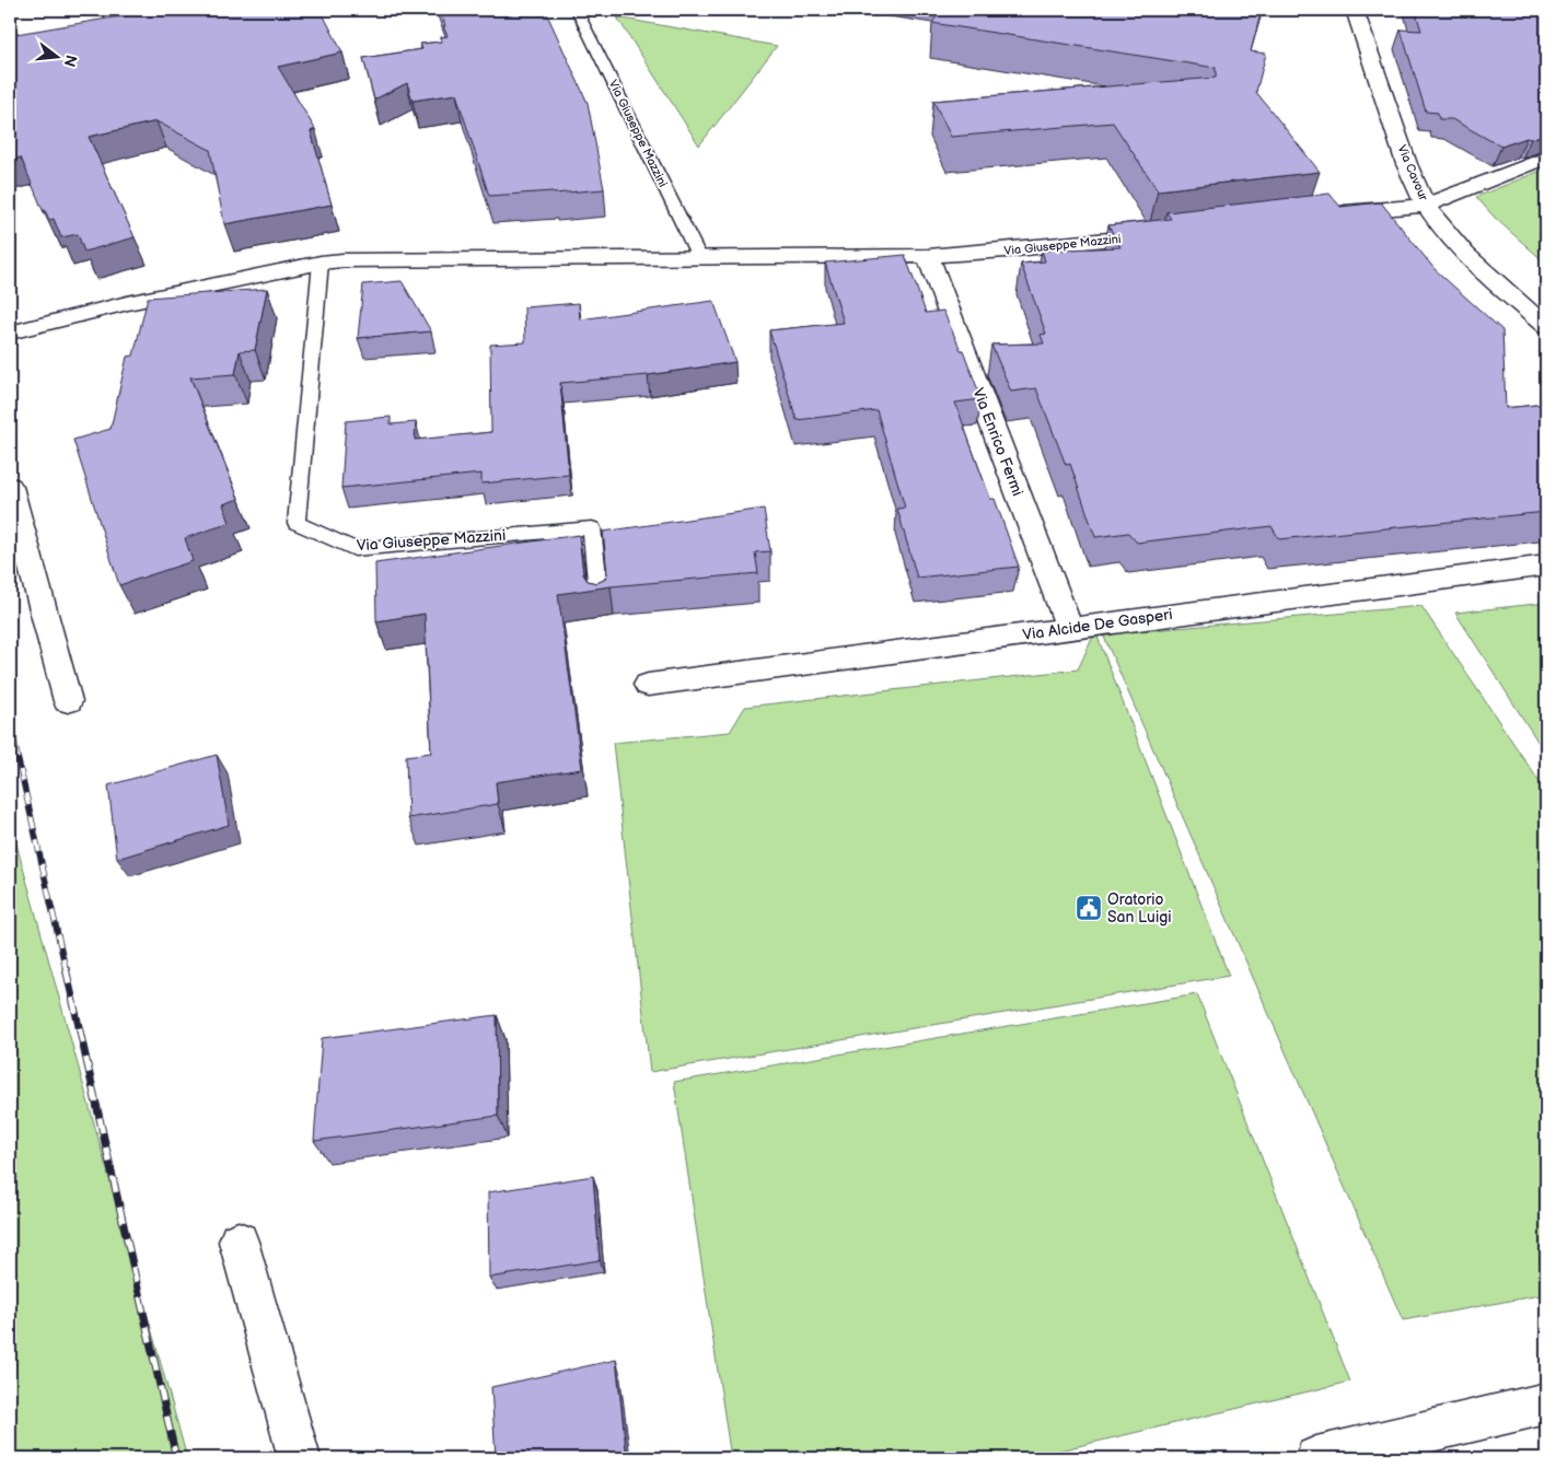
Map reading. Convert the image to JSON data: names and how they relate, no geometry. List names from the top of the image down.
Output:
{
  "streets": {
    "street": [
      "Via Giuseppe Mazzini",
      "Via Cavour",
      "Via Enrico Fermi",
      "Via Alcide De Gasperi"
    ]
  },
  "crossings": [
    ["Via Giuseppe Mazzini", "Via Enrico Fermi"],
    ["Via Enrico Fermi", "Via Alcide De Gasperi"]
  ],
  "places": {
    "public building": ["Oratorio San Luigi"]
  },
  "north": "right"
}
